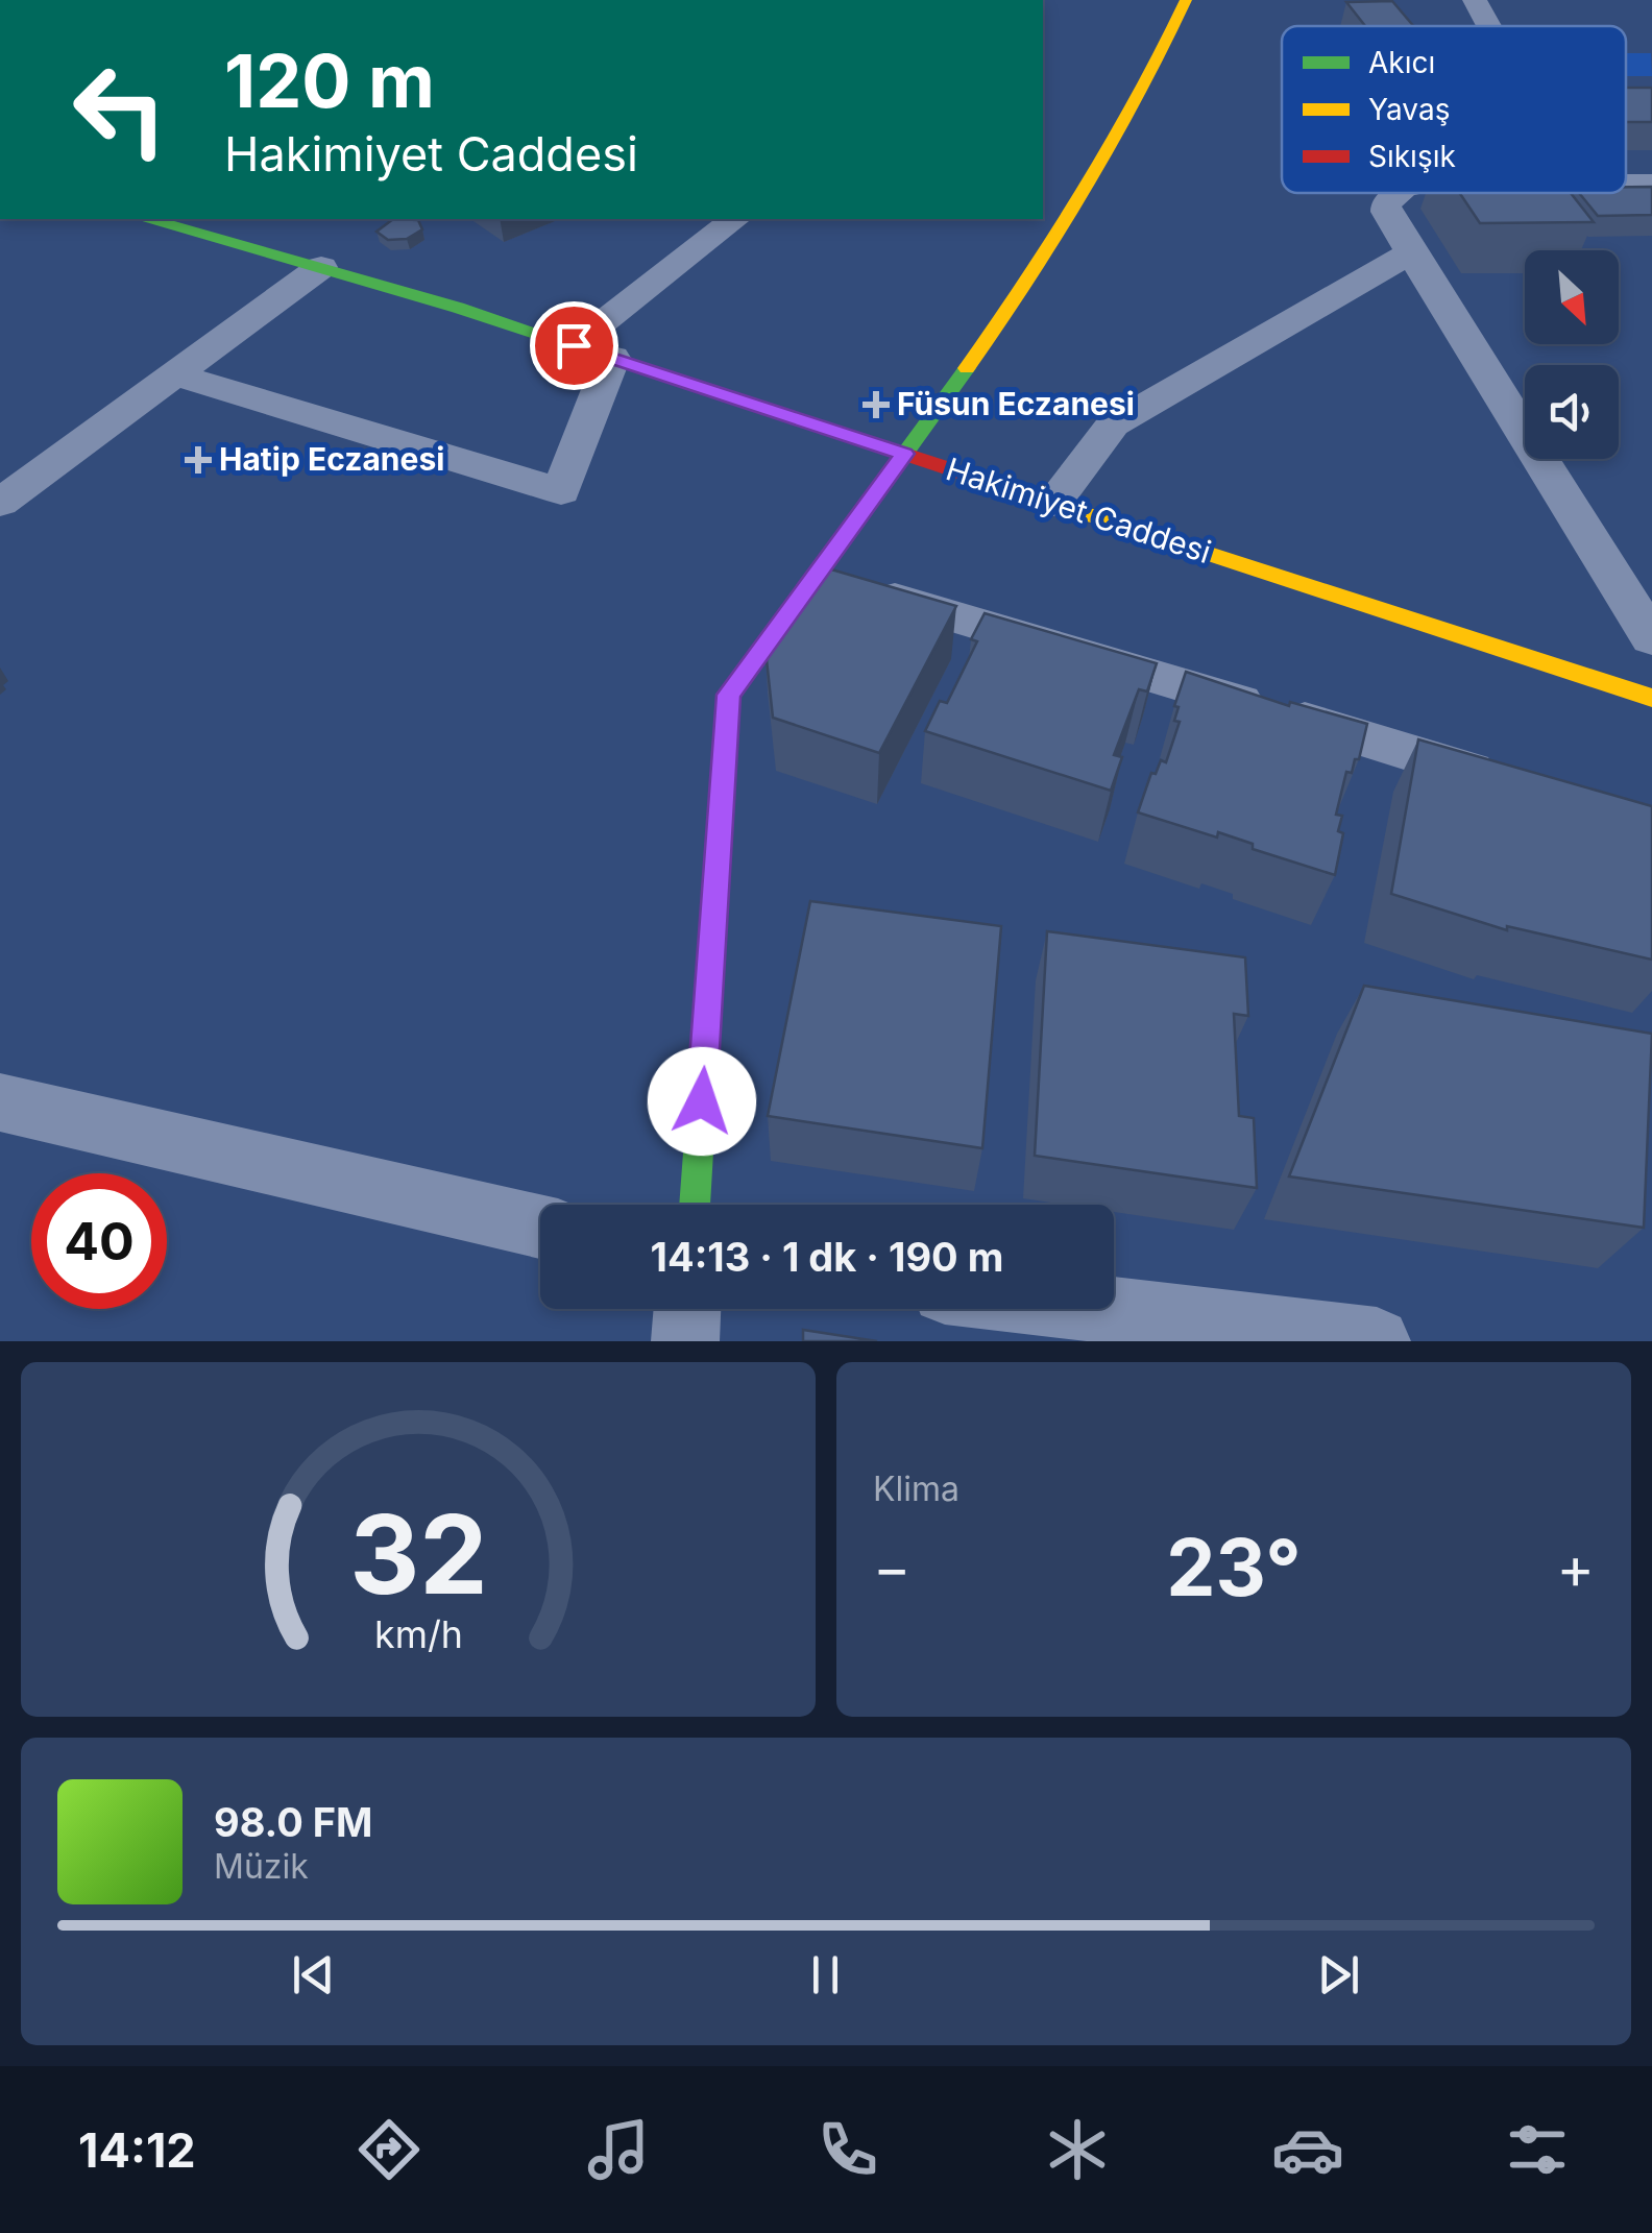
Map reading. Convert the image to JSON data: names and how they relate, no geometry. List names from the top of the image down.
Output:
{
  "streets": {
    "street": ["Hakimiyet Caddesi"]
  },
  "places": {
    "health": ["Füsun Eczanesi", "Hatip Eczanesi"]
  },
  "legend": ["Akıcı", "Yavaş", "Sıkışık"],
  "north": "bottom right",
  "page": {
    "turn": ["120 m", "Hakimiyet Caddesi"],
    "limit": "40",
    "trip": "14:13 · 1 dk · 190 m",
    "tile": "Klima",
    "heat": ["−", "23°", "+"],
    "song": ["98.0 FM", "Müzik"],
    "tabs": "14:12",
    "gauge": ["32", "km/h"]
  }
}
